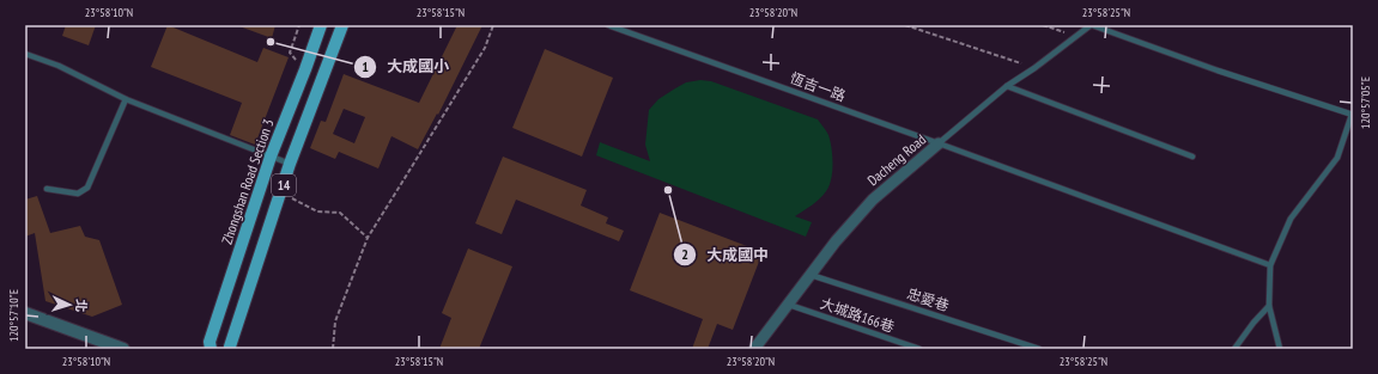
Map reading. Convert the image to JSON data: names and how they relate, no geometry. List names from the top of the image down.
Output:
{
  "streets": {
    "main road": ["Zhongshan Road Section 3", "14"],
    "street": ["Dacheng Road"],
    "lane": ["恆吉一路", "忠愛巷", "大城路166巷"]
  },
  "crossings": [
    ["恆吉一路", "Dacheng Road"],
    ["Dacheng Road", "忠愛巷"],
    ["Dacheng Road", "大城路166巷"],
    ["Zhongshan Road Section 3", "14"]
  ],
  "places": ["大成國小", "大成國中"],
  "north": "right",
  "coordinates": [
    "23°58'10\"N",
    "23°58'15\"N",
    "23°58'20\"N",
    "23°58'25\"N",
    "120°57'05\"E",
    "120°57'10\"E"
  ]
}
